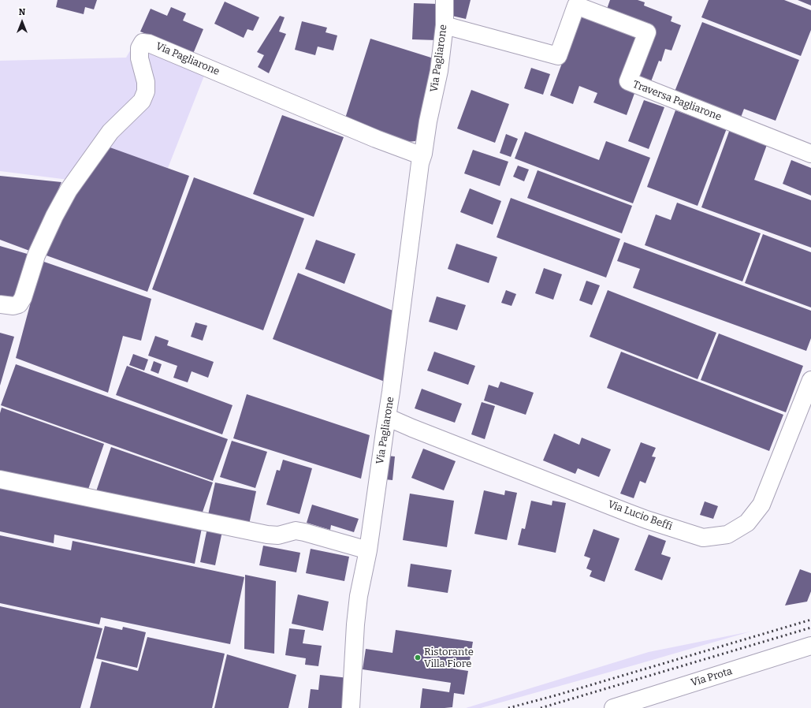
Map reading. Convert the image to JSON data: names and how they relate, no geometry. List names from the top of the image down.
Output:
{
  "streets": {
    "street": [
      "Via Pagliarone",
      "Traversa Pagliarone",
      "Via Lucio Beffi",
      "Via Prota"
    ]
  },
  "crossings": [
    ["Via Pagliarone", "Traversa Pagliarone"],
    ["Via Pagliarone", "Via Lucio Beffi"]
  ],
  "places": ["Ristorante Villa Fiore"],
  "north": "top"
}
